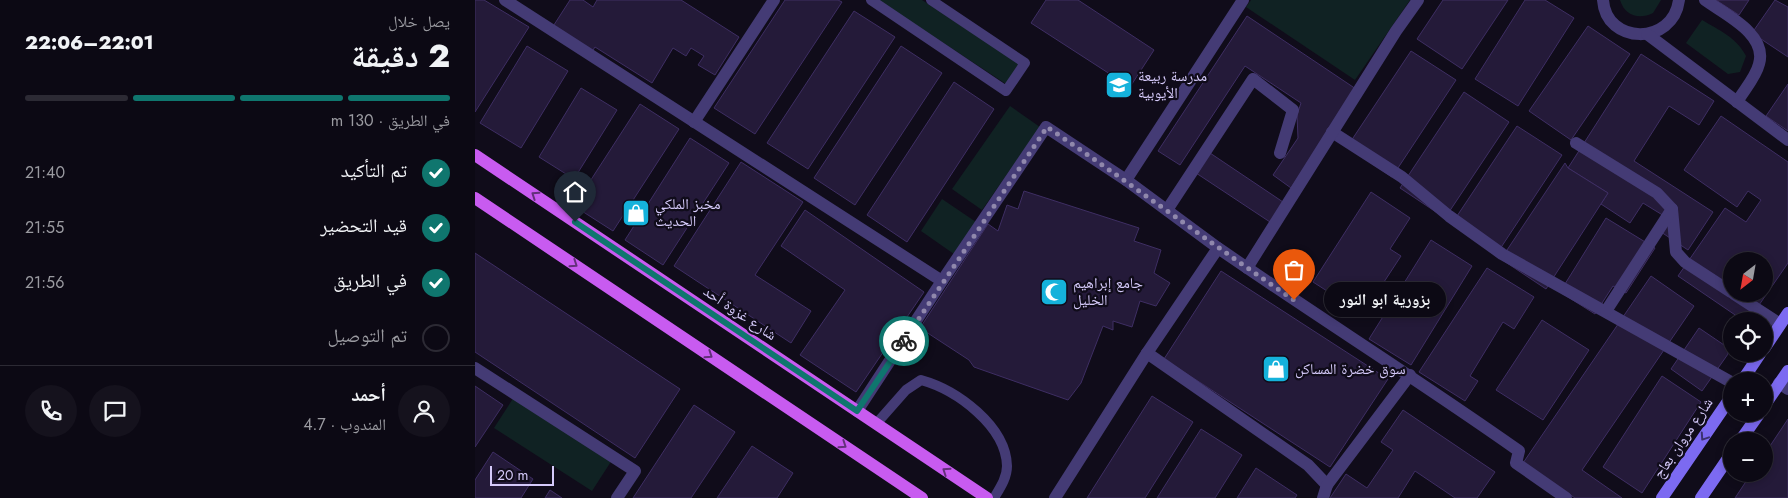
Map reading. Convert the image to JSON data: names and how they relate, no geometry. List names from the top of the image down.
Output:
{
  "streets": {
    "main road": ["شارع غزوة أحد", "شارع مروان بعاج"]
  },
  "places": {
    "school or university": ["مدرسة ربيعة الأيوبية"],
    "shop": ["مخبز الملكي الحديث", "سوق خضرة المساكن"],
    "mosque": ["جامع إبراهيم الخليل"],
    "other": ["بزورية ابو النور"]
  },
  "scale_bar": "20 m",
  "north": "bottom left",
  "page": {
    "heading": ["2 دقيقة", "يصل خلال", "22:01–22:06"],
    "panel": ["أحمد", "المندوب · 4.7"],
    "bar": "في الطريق · 130 m",
    "list": [
      ["تم التأكيد", "21:40"],
      ["قيد التحضير", "21:55"],
      ["في الطريق", "21:56"],
      "تم التوصيل"
    ],
    "map_buttons": ["+", "−"],
    "bubble": "بزورية ابو النور",
    "scale": "20 m"
  }
}
